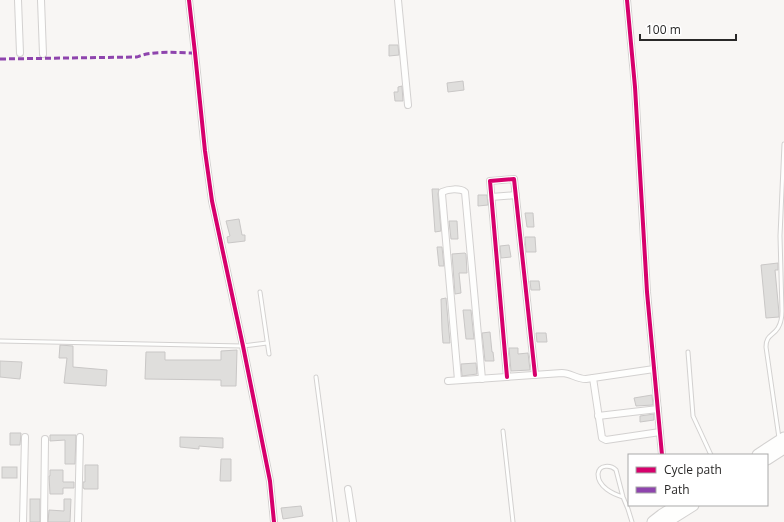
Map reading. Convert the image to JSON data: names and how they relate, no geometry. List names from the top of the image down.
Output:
{
  "legend": ["Cycle path", "Path"],
  "scale_bar": "100 m"
}
